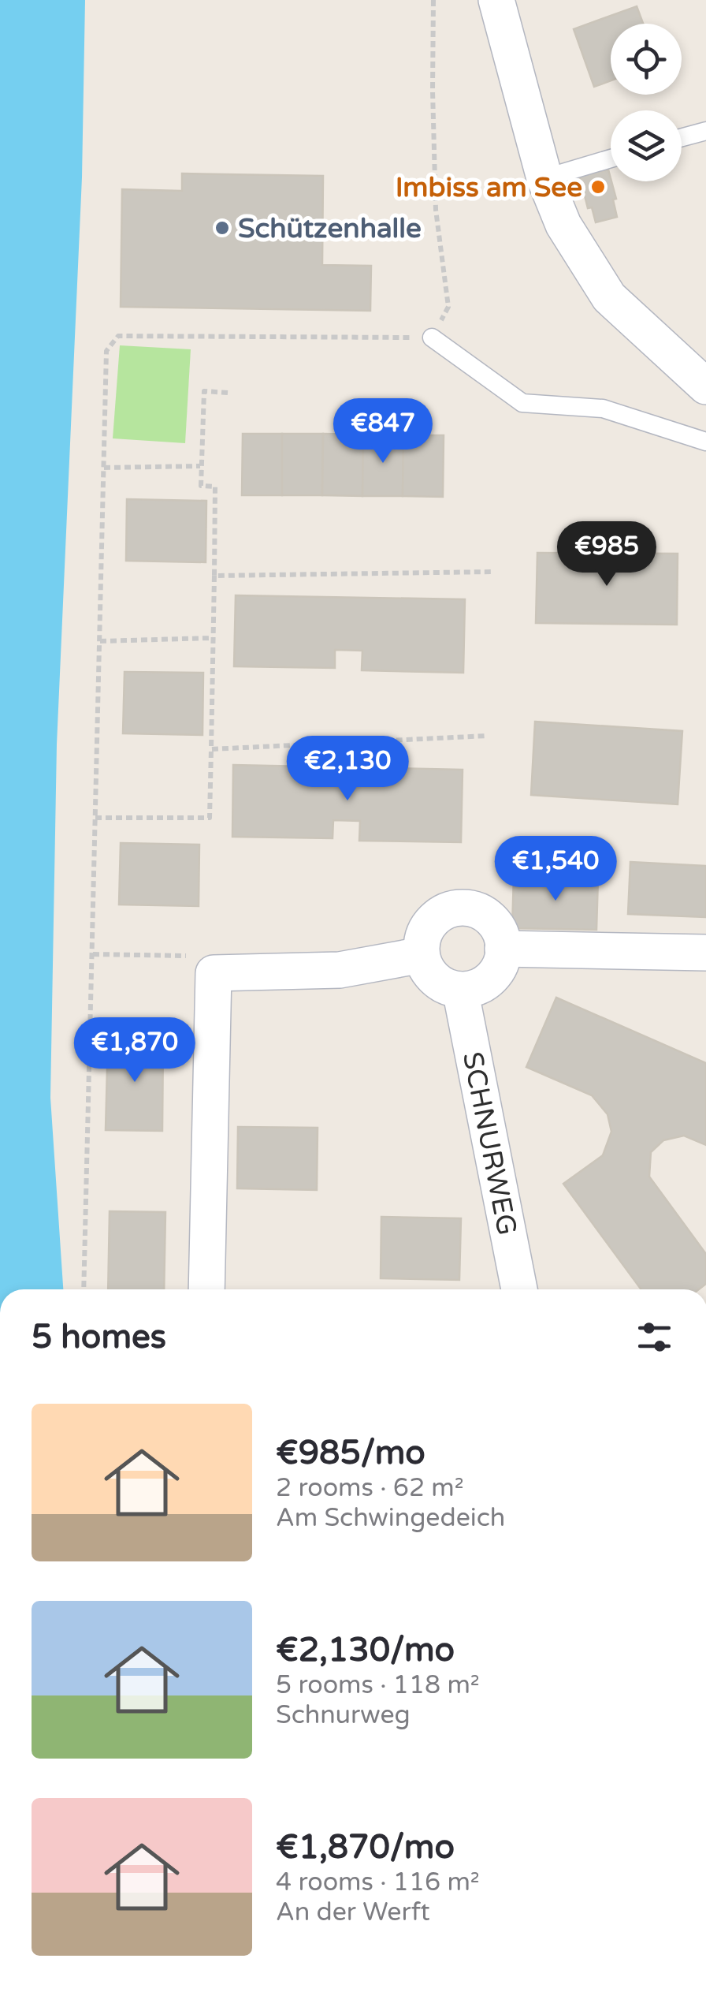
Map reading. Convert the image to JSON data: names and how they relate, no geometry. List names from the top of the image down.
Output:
{
  "streets": {
    "street": ["SCHNURWEG"]
  },
  "places": ["Imbiss am See", "Schützenhalle"],
  "page": {
    "price": [
      "€847",
      "€985",
      "€2,130",
      "€1,540",
      "€1,870"
    ],
    "heading": "5 homes",
    "list": [
      {
        "name": "€985/mo",
        "note": "2 rooms · 62 m² · Am Schwingedeich"
      },
      {
        "name": "€2,130/mo",
        "note": "5 rooms · 118 m² · Schnurweg"
      },
      {
        "name": "€1,870/mo",
        "note": "4 rooms · 116 m² · An der Werft"
      }
    ]
  }
}
